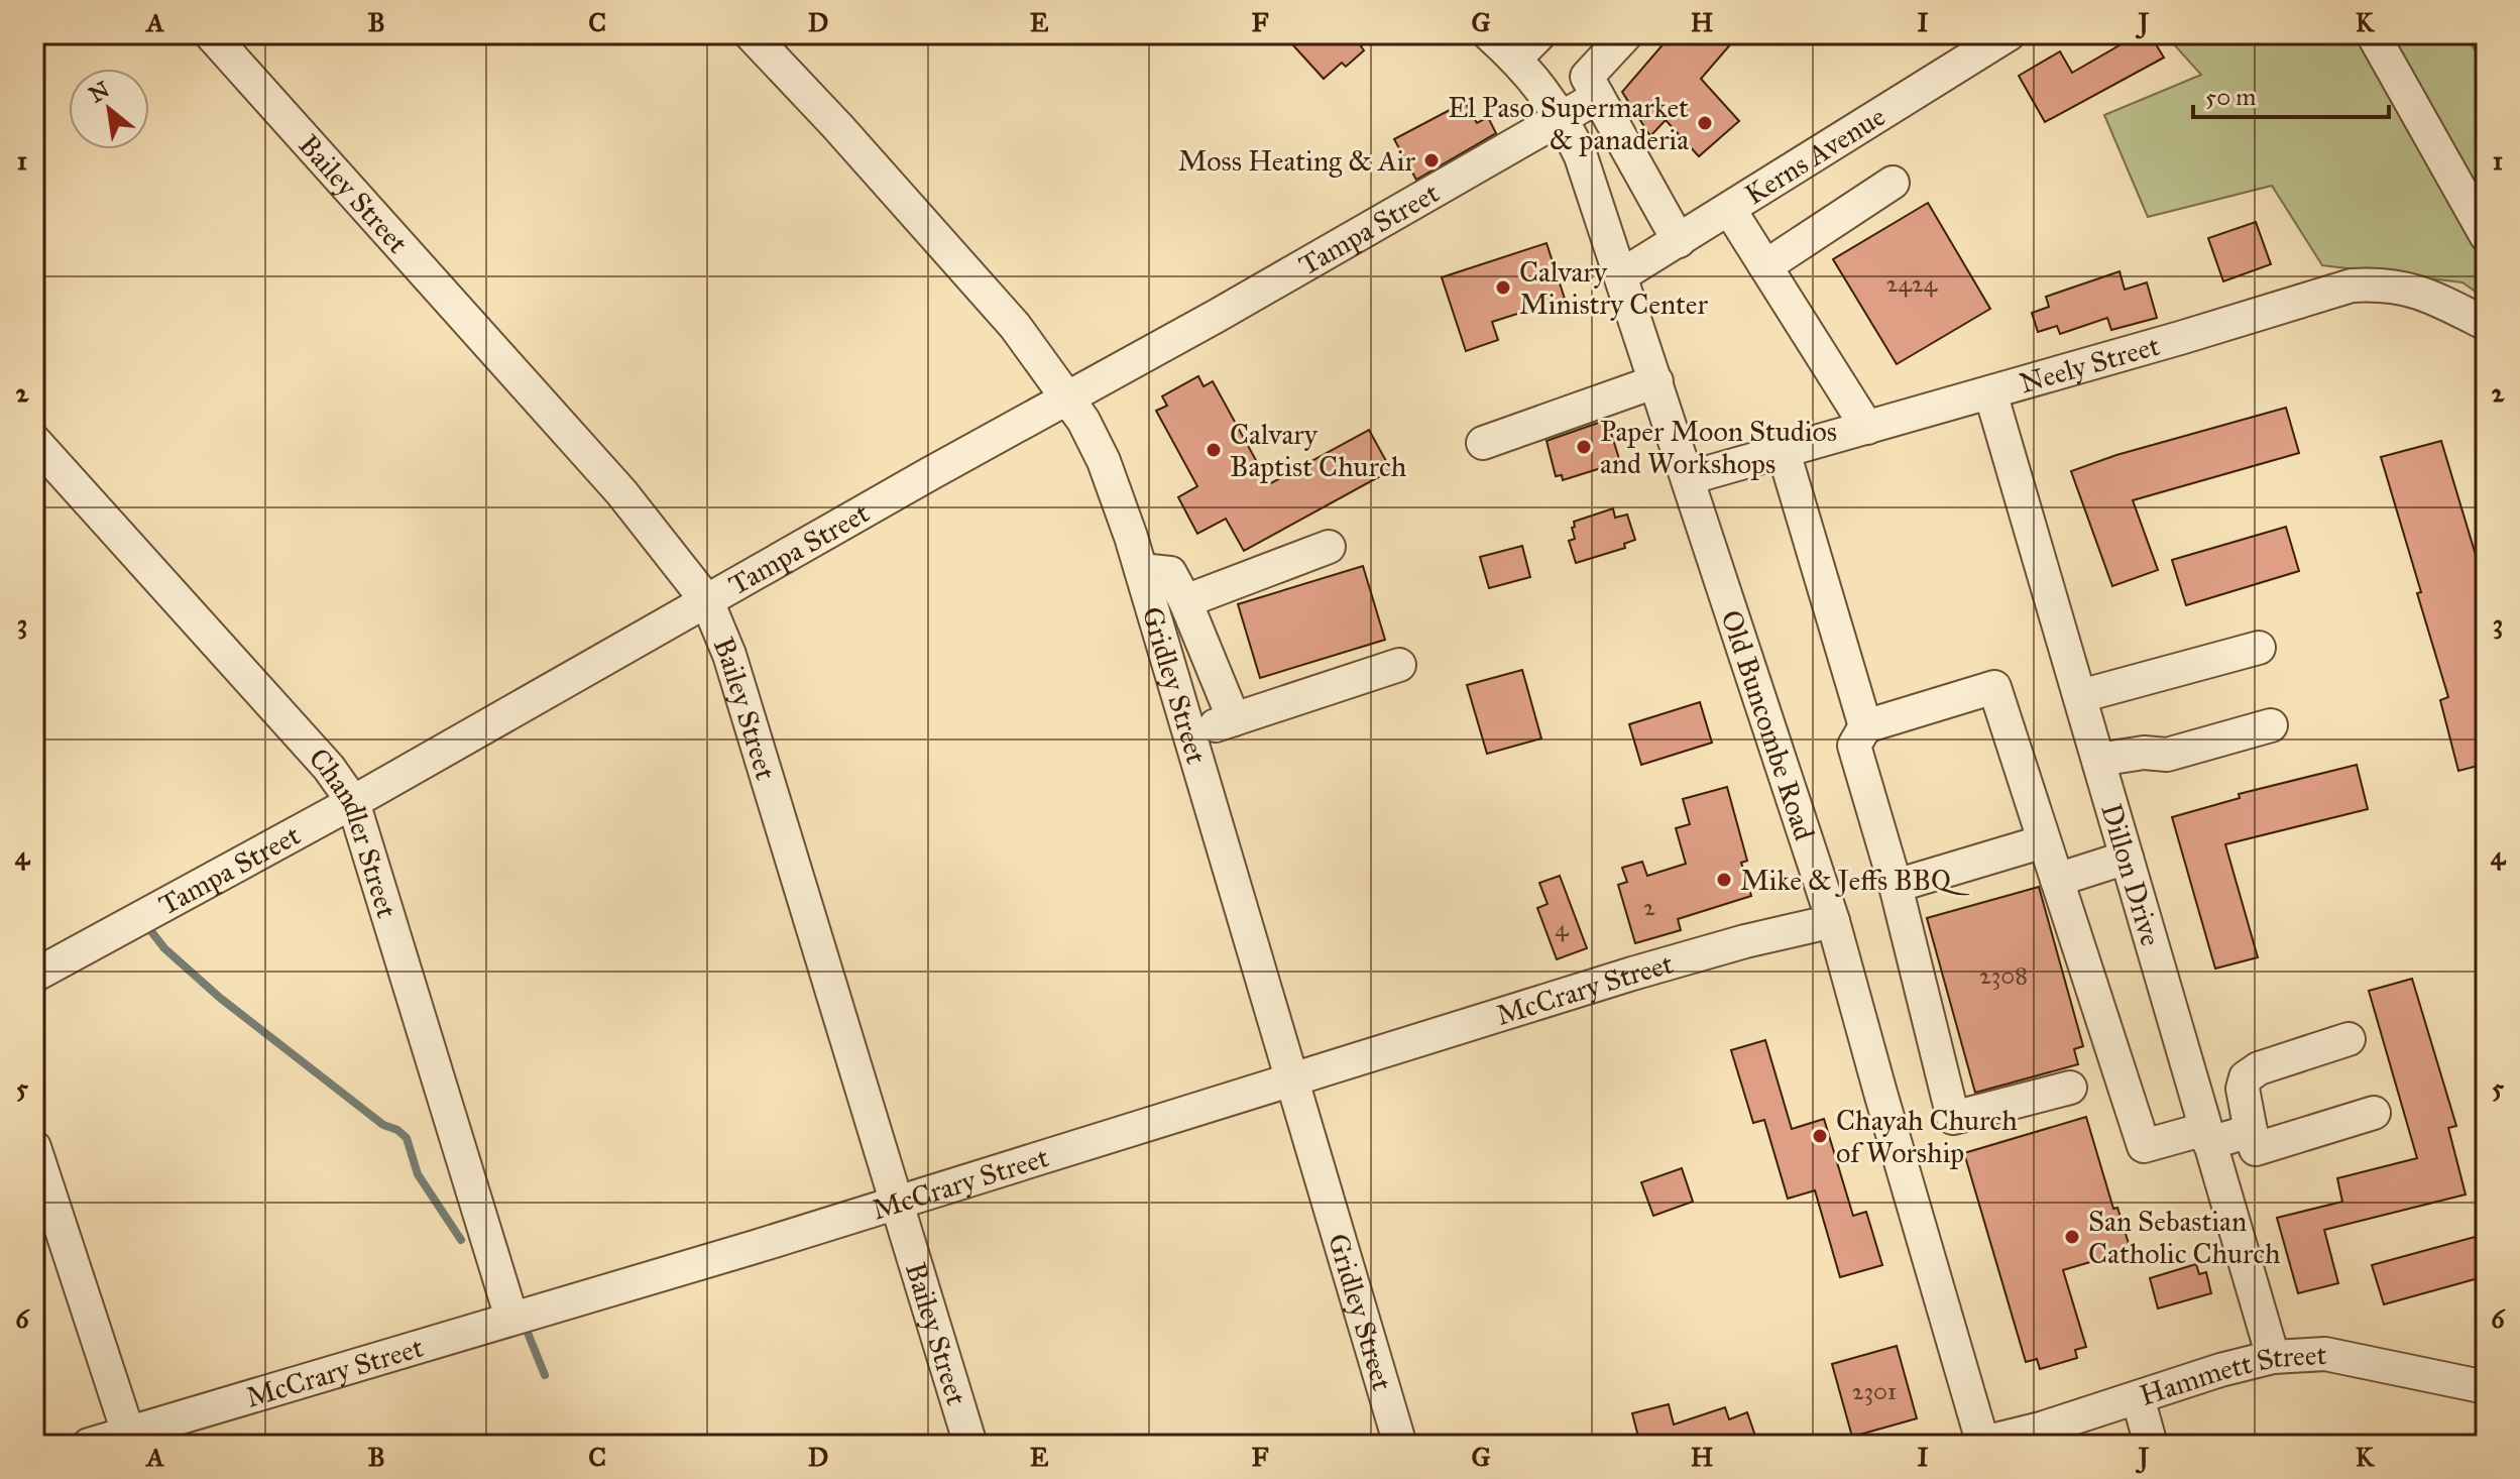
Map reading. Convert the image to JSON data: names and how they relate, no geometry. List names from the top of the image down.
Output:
{
  "streets": {
    "street": [
      "Kerns Avenue",
      "Bailey Street",
      "Tampa Street",
      "Neely Street",
      "Gridley Street",
      "Old Buncombe Road",
      "Chandler Street",
      "Dillon Drive",
      "McCrary Street",
      "Hammett Street"
    ]
  },
  "crossings": [
    ["Kerns Avenue", "Old Buncombe Road"],
    ["Bailey Street", "Tampa Street"],
    ["Bailey Street", "McCrary Street"],
    ["Tampa Street", "Gridley Street"],
    ["Tampa Street", "Old Buncombe Road"],
    ["Tampa Street", "Chandler Street"],
    ["Neely Street", "Old Buncombe Road"],
    ["Neely Street", "Dillon Drive"],
    ["Gridley Street", "McCrary Street"],
    ["Old Buncombe Road", "McCrary Street"],
    ["Old Buncombe Road", "Hammett Street"],
    ["Chandler Street", "McCrary Street"],
    ["Dillon Drive", "Hammett Street"]
  ],
  "places": [
    "El Paso Supermarket & panaderia",
    "Moss Heating & Air",
    "Calvary Ministry Center",
    "Paper Moon Studios and Workshops",
    "Calvary Baptist Church",
    "Mike & Jeffs BBQ",
    "Chayah Church of Worship",
    "San Sebastian Catholic Church"
  ],
  "house_numbers": [
    "2424",
    "2",
    "4",
    "2308",
    "2301"
  ],
  "scale_bar": "50 m",
  "north": "top left",
  "grid": {
    "columns": [
      "A",
      "B",
      "C",
      "D",
      "E",
      "F",
      "G",
      "H",
      "I",
      "J",
      "K"
    ],
    "rows": [
      "1",
      "2",
      "3",
      "4",
      "5",
      "6"
    ]
  }
}
